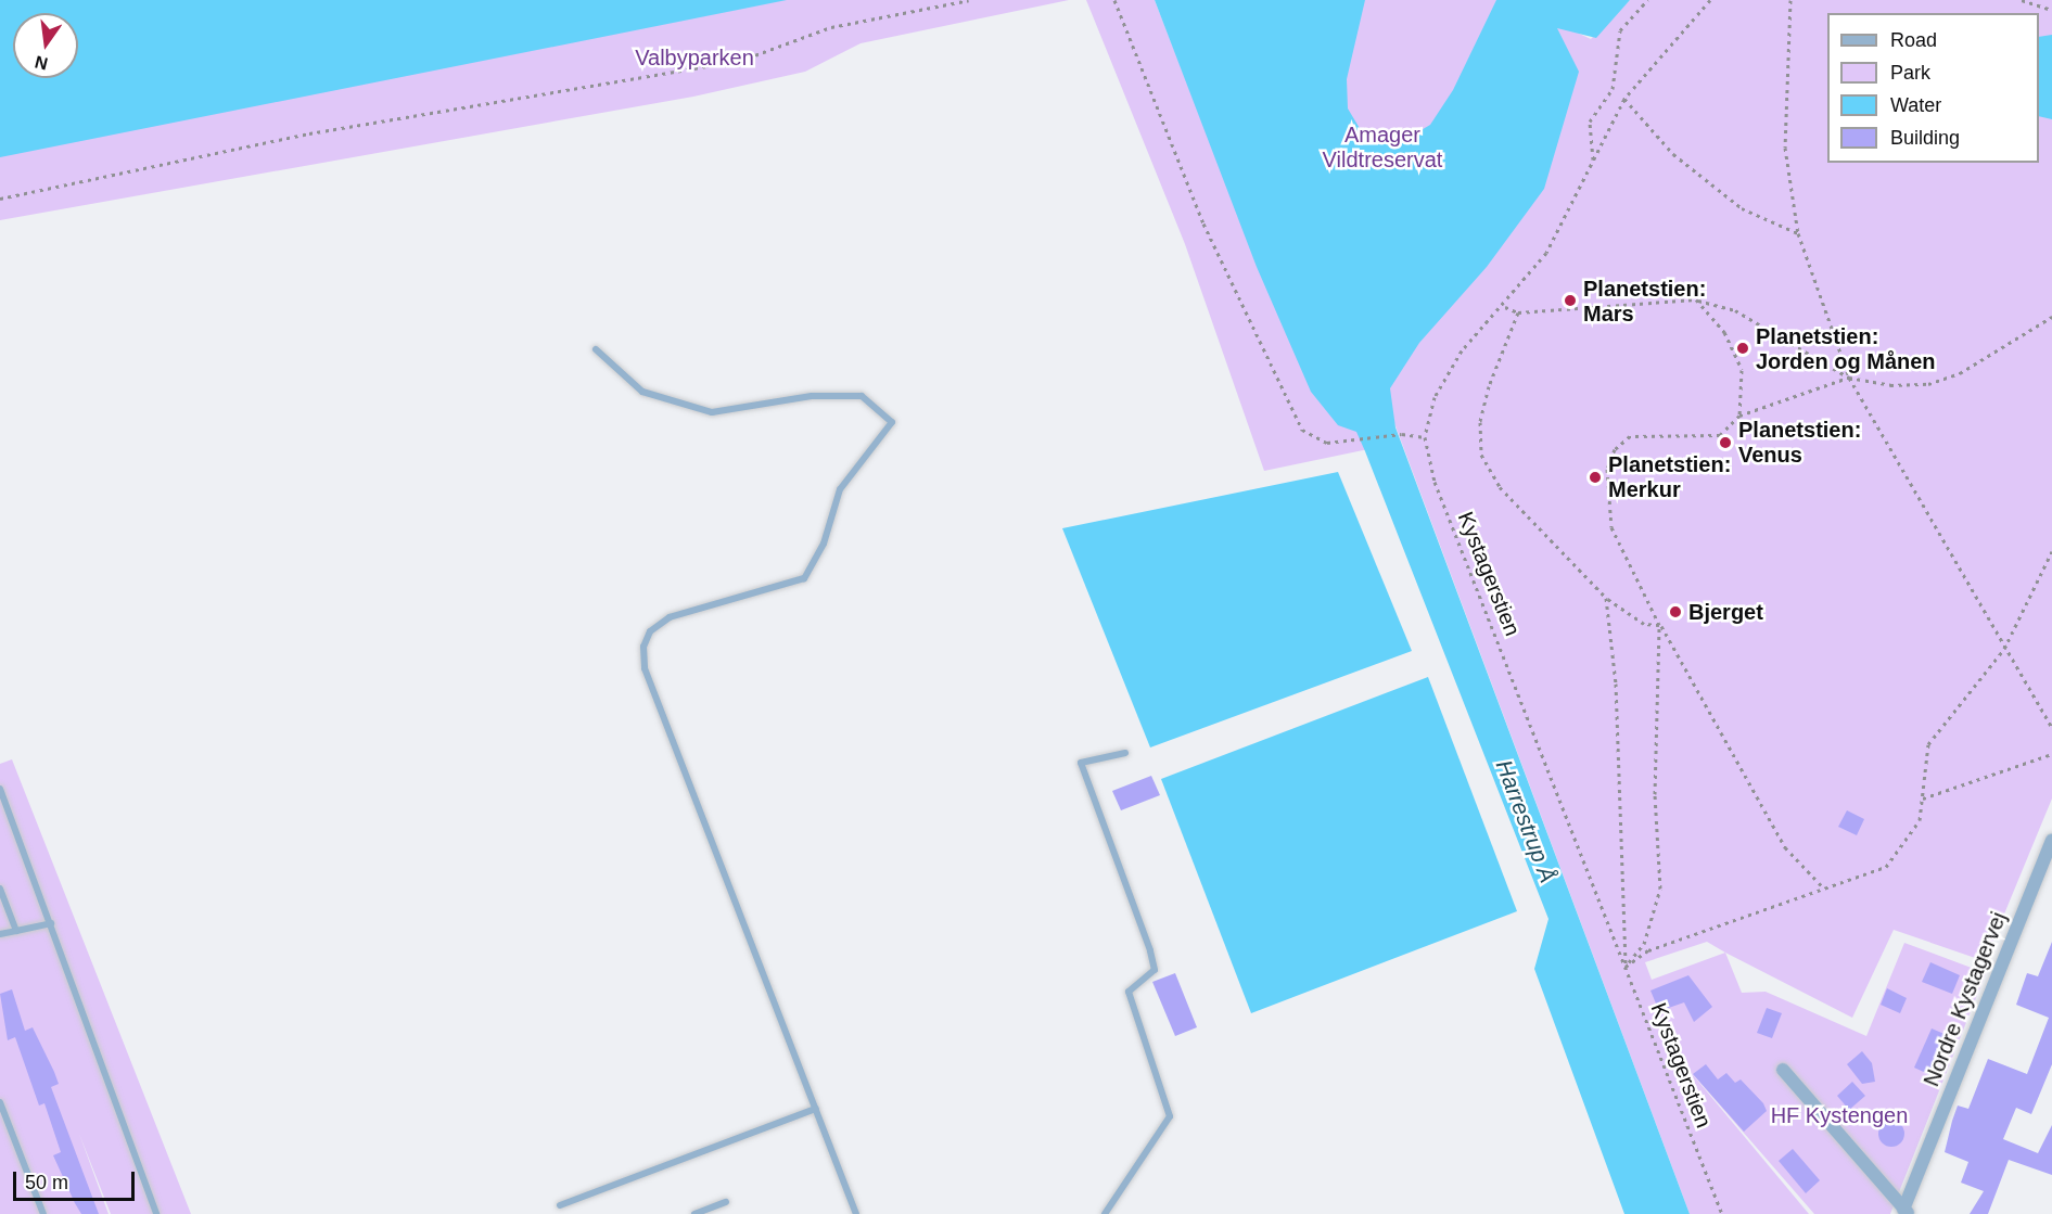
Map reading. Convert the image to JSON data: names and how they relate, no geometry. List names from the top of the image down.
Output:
{
  "streets": {
    "street": ["Nordre Kystagervej"],
    "path": ["Kystagerstien"]
  },
  "water": ["Harrestrup Å"],
  "parks": ["Valbyparken", "Amager Vildtreservat", "HF Kystengen"],
  "places": [
    "Planetstien: Mars",
    "Planetstien: Jorden og Månen",
    "Planetstien: Venus",
    "Planetstien: Merkur",
    "Bjerget"
  ],
  "legend": [
    "Road",
    "Park",
    "Water",
    "Building"
  ],
  "scale_bar": "50 m",
  "north": "bottom"
}
